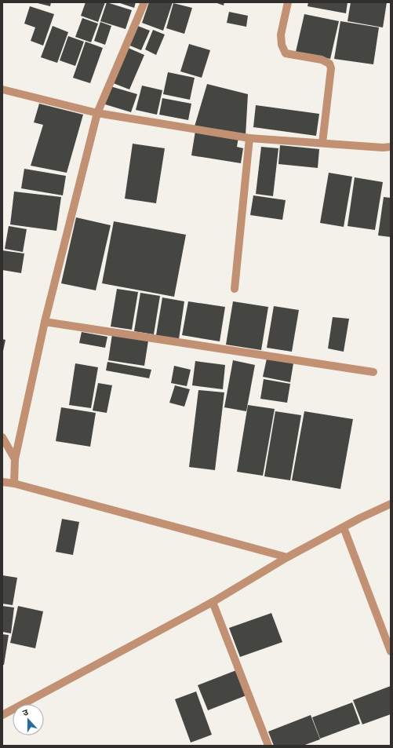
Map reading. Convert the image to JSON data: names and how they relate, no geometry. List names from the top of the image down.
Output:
{
  "north": "top"
}
